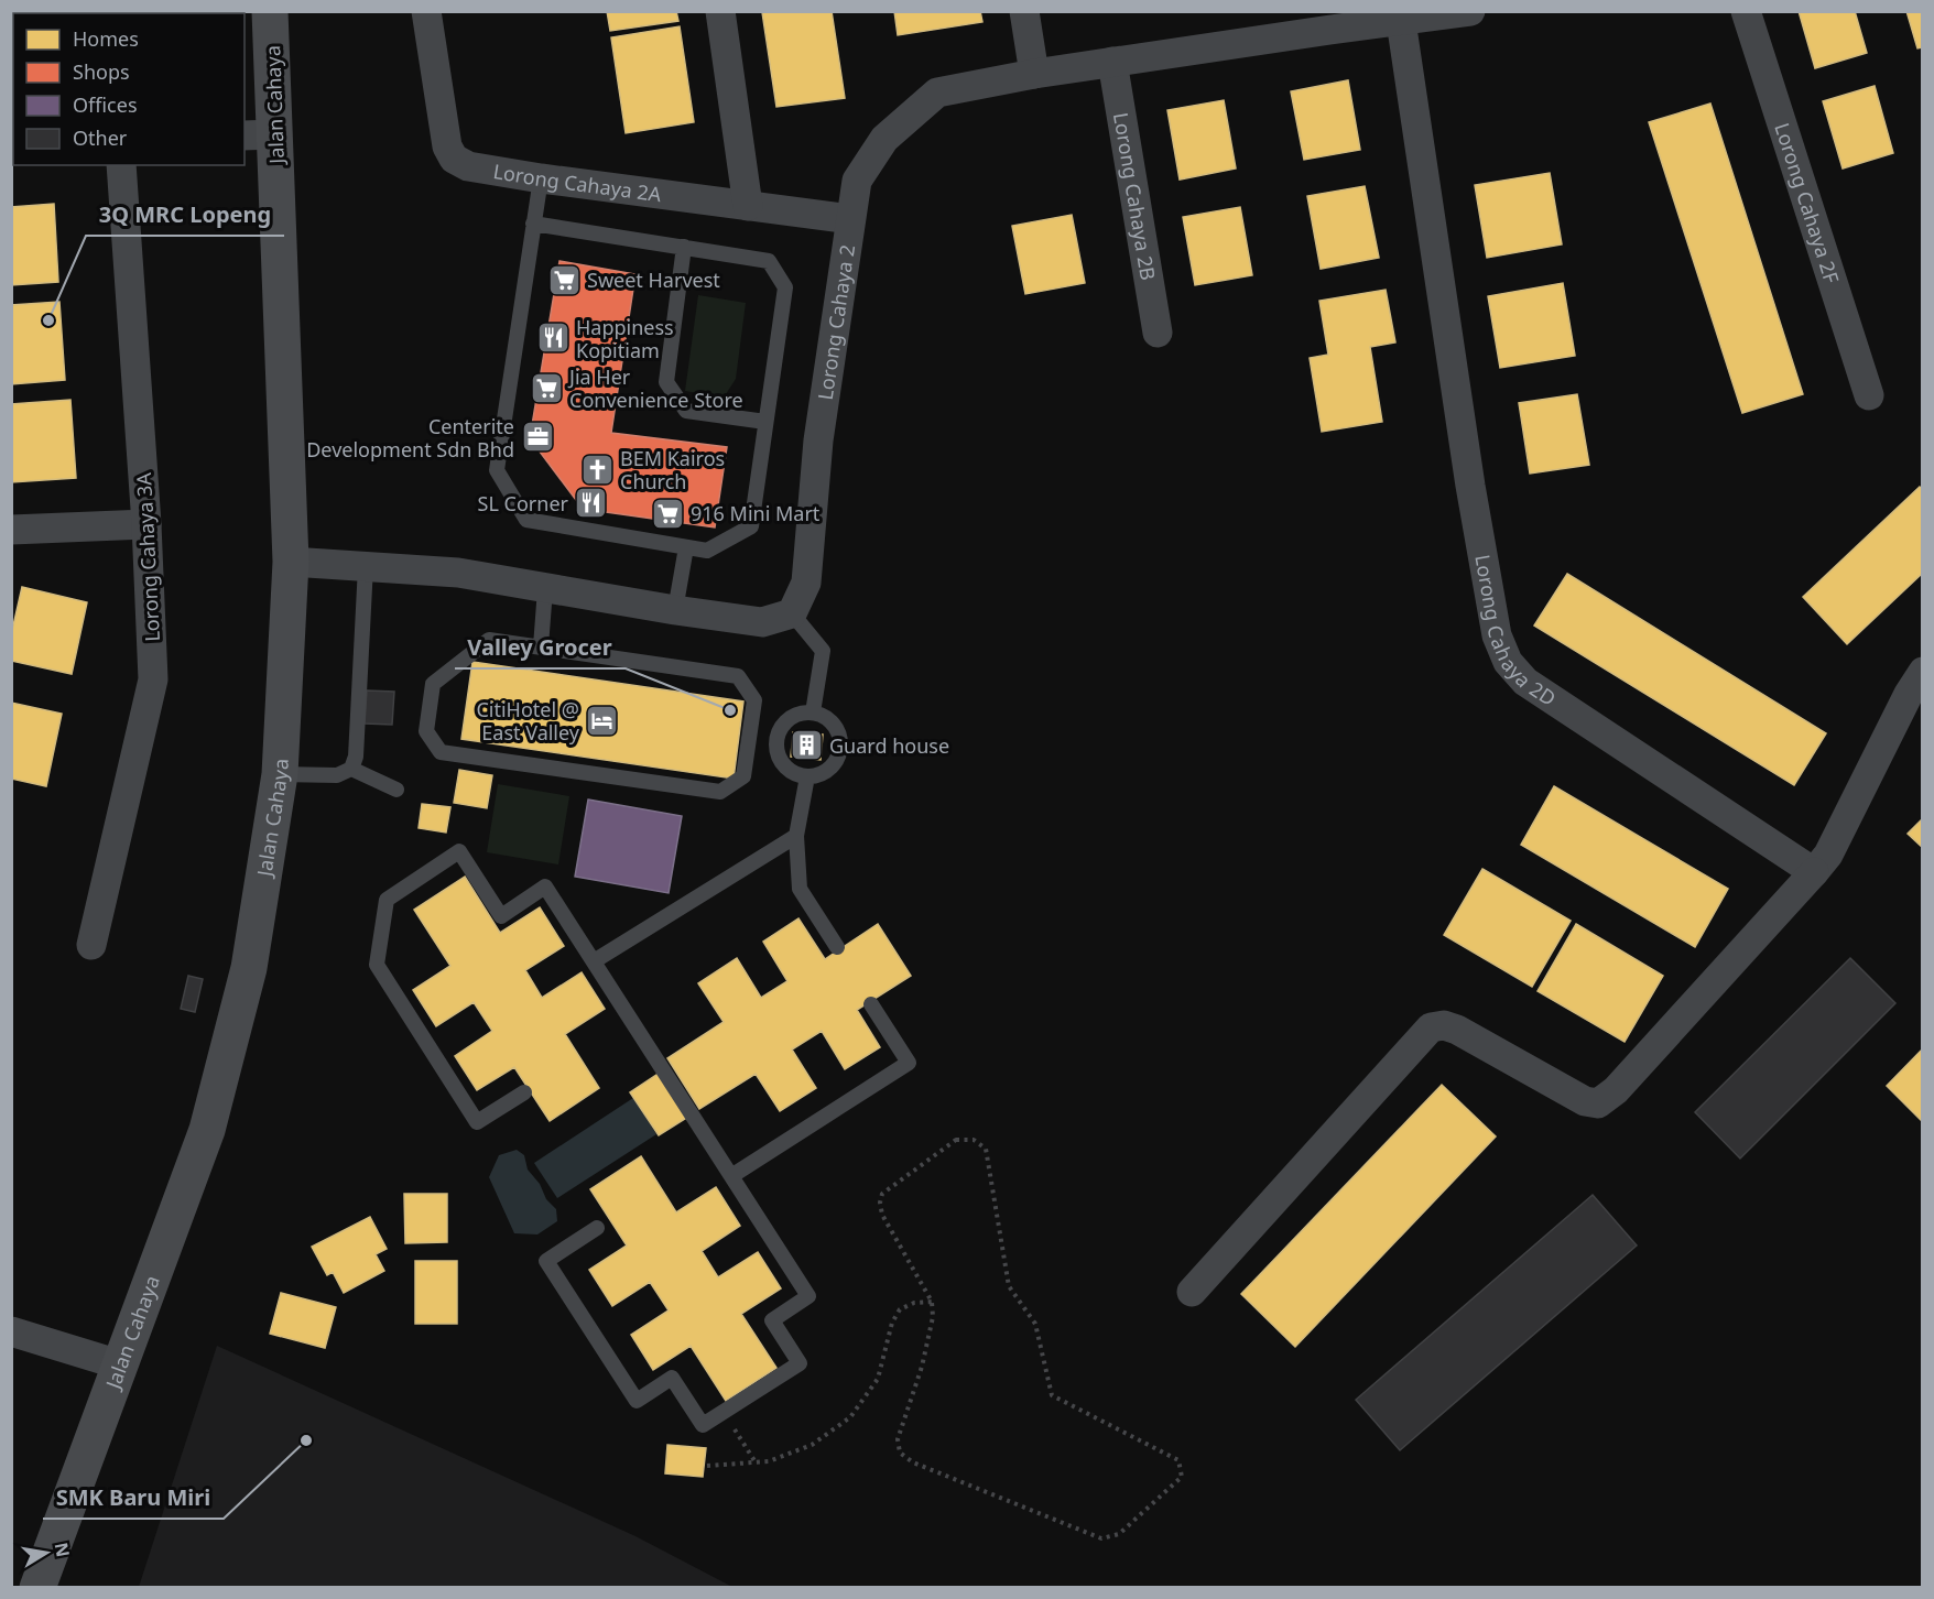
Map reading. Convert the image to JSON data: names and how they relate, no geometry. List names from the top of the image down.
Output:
{
  "streets": {
    "street": [
      "Jalan Cahaya",
      "Lorong Cahaya 2A",
      "Lorong Cahaya 2B",
      "Lorong Cahaya 2F",
      "Lorong Cahaya 2",
      "Lorong Cahaya 3A",
      "Lorong Cahaya 2D"
    ]
  },
  "crossings": [
    ["Lorong Cahaya 2A", "Lorong Cahaya 2"],
    ["Lorong Cahaya 2B", "Lorong Cahaya 2"],
    ["Lorong Cahaya 2", "Lorong Cahaya 2D"]
  ],
  "places": {
    "supermarket": ["Sweet Harvest", "Jia Her Convenience Store", "916 Mini Mart"],
    "other": ["3Q MRC Lopeng", "Valley Grocer", "SMK Baru Miri"],
    "restaurant": ["Happiness Kopitiam", "SL Corner"],
    "office": ["Centerite Development Sdn Bhd"],
    "church": ["BEM Kairos Church"],
    "hotel": ["CitiHotel @ East Valley"],
    "building": ["Guard house"]
  },
  "legend": [
    "Homes",
    "Shops",
    "Offices",
    "Other"
  ],
  "north": "right"
}
